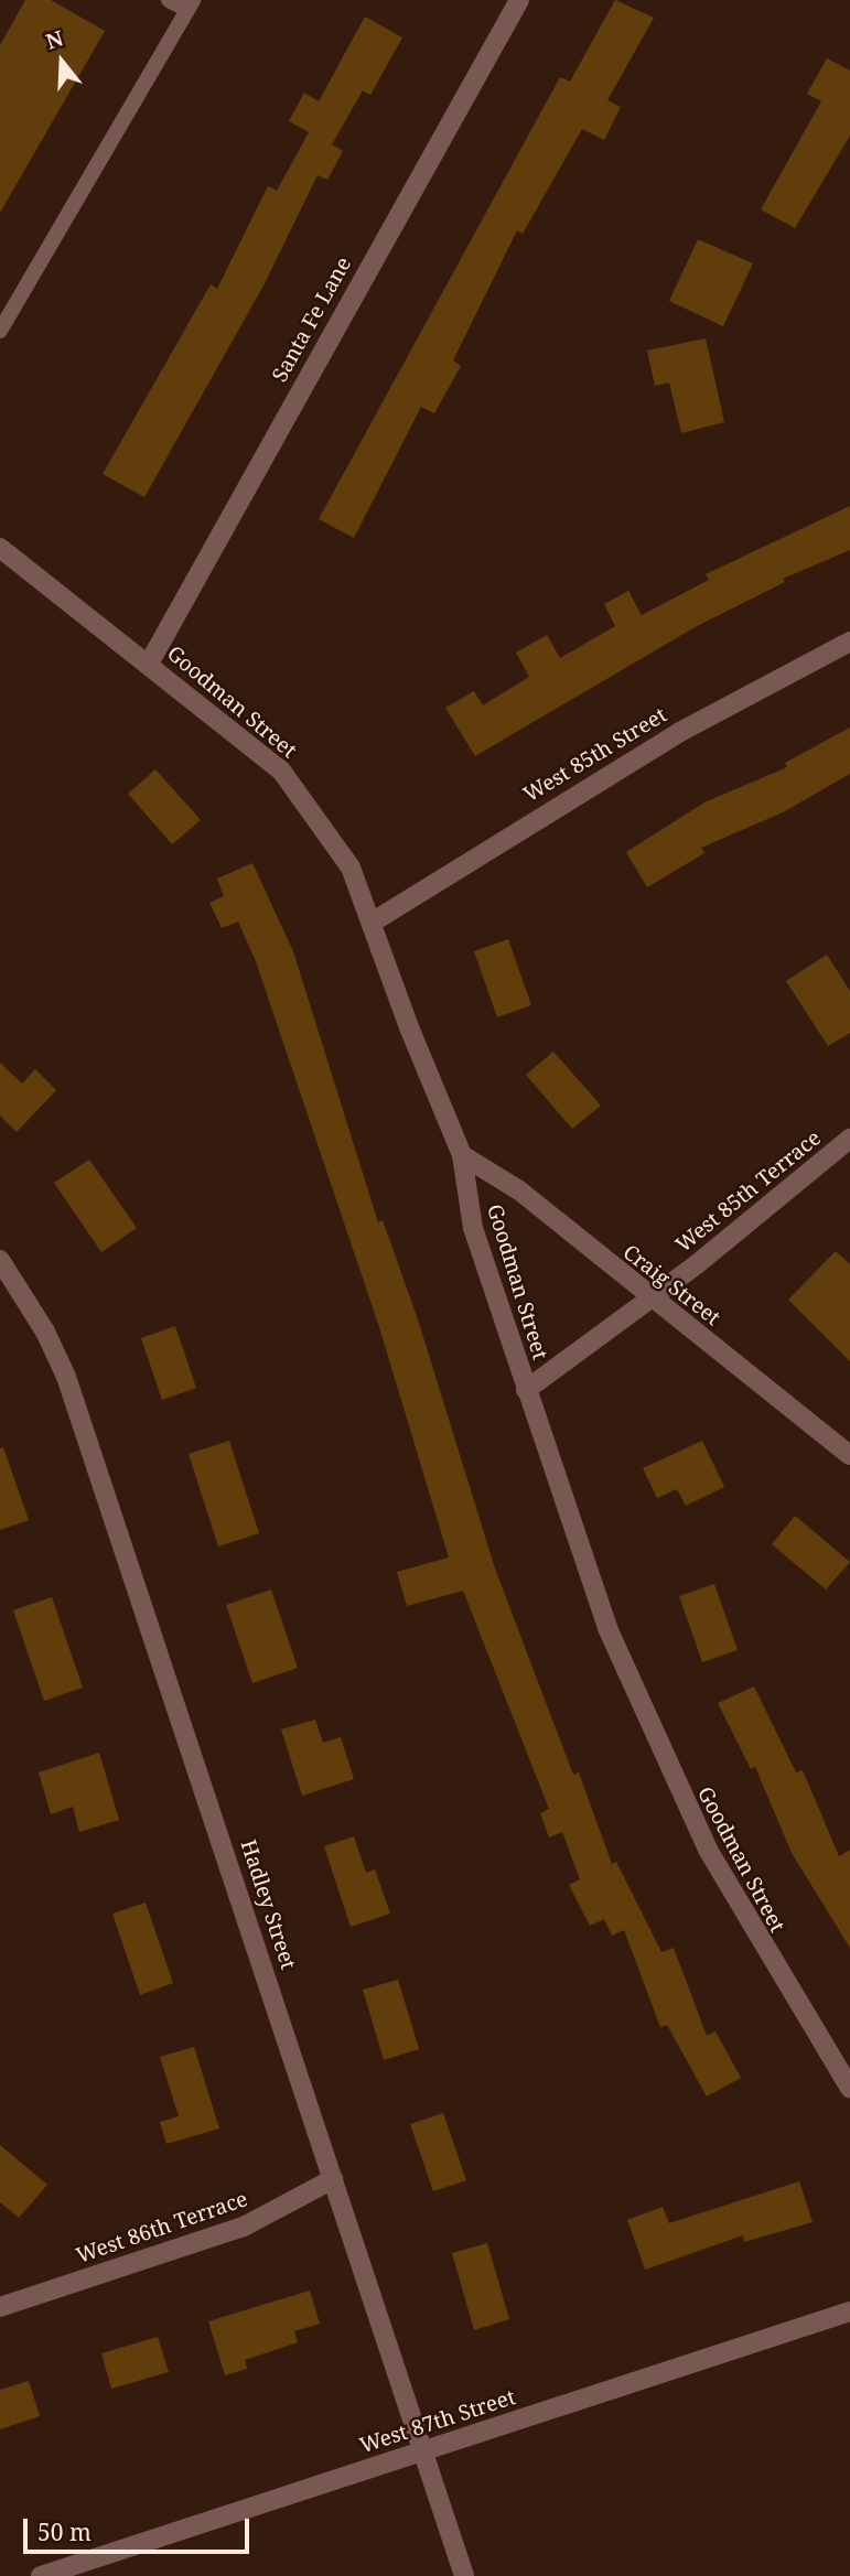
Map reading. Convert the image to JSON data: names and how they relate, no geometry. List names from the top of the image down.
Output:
{
  "streets": {
    "street": [
      "Santa Fe Lane",
      "Goodman Street",
      "West 85th Street",
      "West 85th Terrace",
      "Craig Street",
      "Hadley Street",
      "West 86th Terrace",
      "West 87th Street"
    ]
  },
  "crossings": [
    ["Santa Fe Lane", "Goodman Street"],
    ["Goodman Street", "West 85th Street"],
    ["Goodman Street", "West 85th Terrace"],
    ["Goodman Street", "Craig Street"],
    ["West 85th Terrace", "Craig Street"],
    ["Hadley Street", "West 86th Terrace"],
    ["Hadley Street", "West 87th Street"]
  ],
  "scale_bar": "50 m",
  "north": "top"
}
